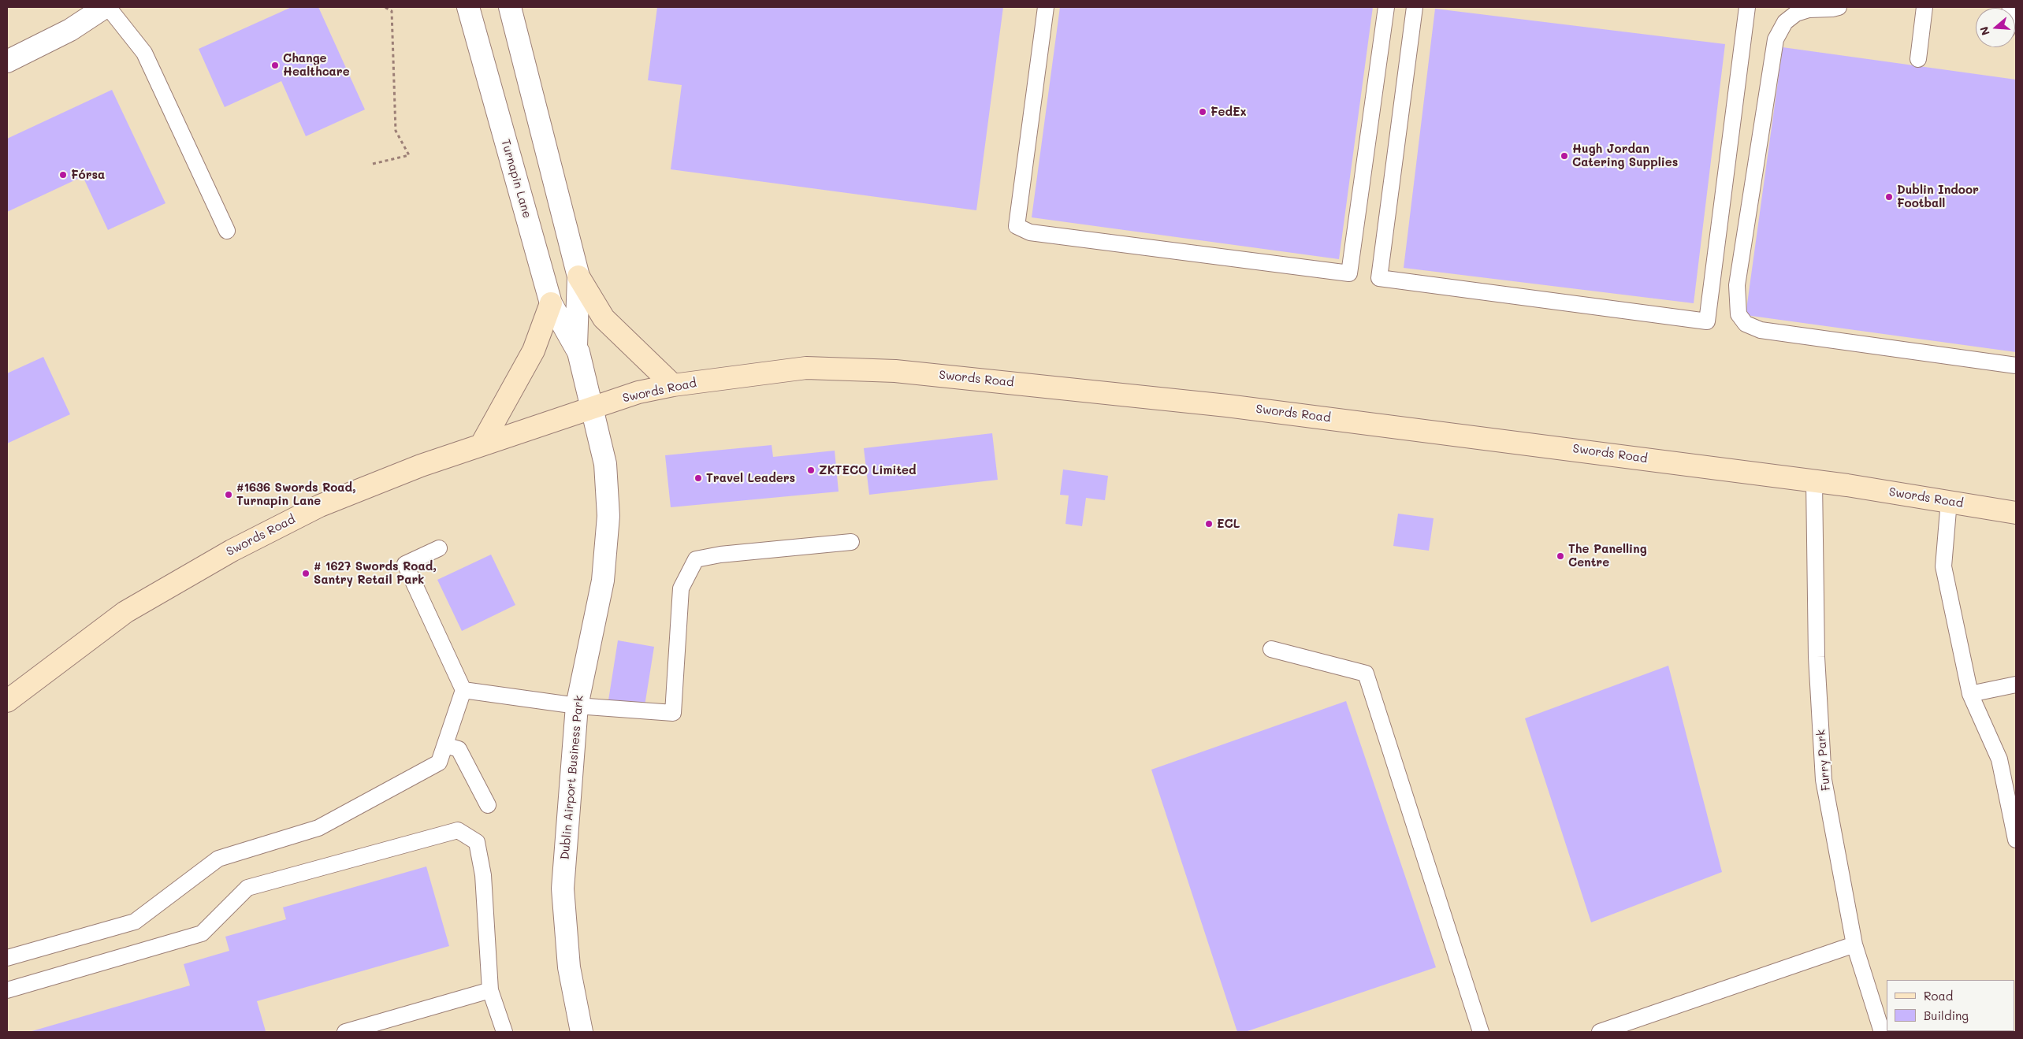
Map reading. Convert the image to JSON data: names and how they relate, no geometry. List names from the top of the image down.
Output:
{
  "streets": {
    "main road": ["Swords Road"],
    "street": ["Turnapin Lane", "Dublin Airport Business Park"],
    "lane": ["Furry Park"]
  },
  "crossings": [
    ["Turnapin Lane", "Swords Road"],
    ["Turnapin Lane", "Dublin Airport Business Park"],
    ["Swords Road", "Furry Park"],
    ["Swords Road", "Dublin Airport Business Park"]
  ],
  "places": [
    "Change Healthcare",
    "FedEx",
    "Hugh Jordan Catering Supplies",
    "Fórsa",
    "Dublin Indoor Football",
    "ZKTECO Limited",
    "Travel Leaders",
    "#1636 Swords Road, Turnapin Lane",
    "ECL",
    "The Panelling Centre",
    "# 1627 Swords Road, Santry Retail Park"
  ],
  "legend": ["Road", "Building"],
  "north": "left"
}
